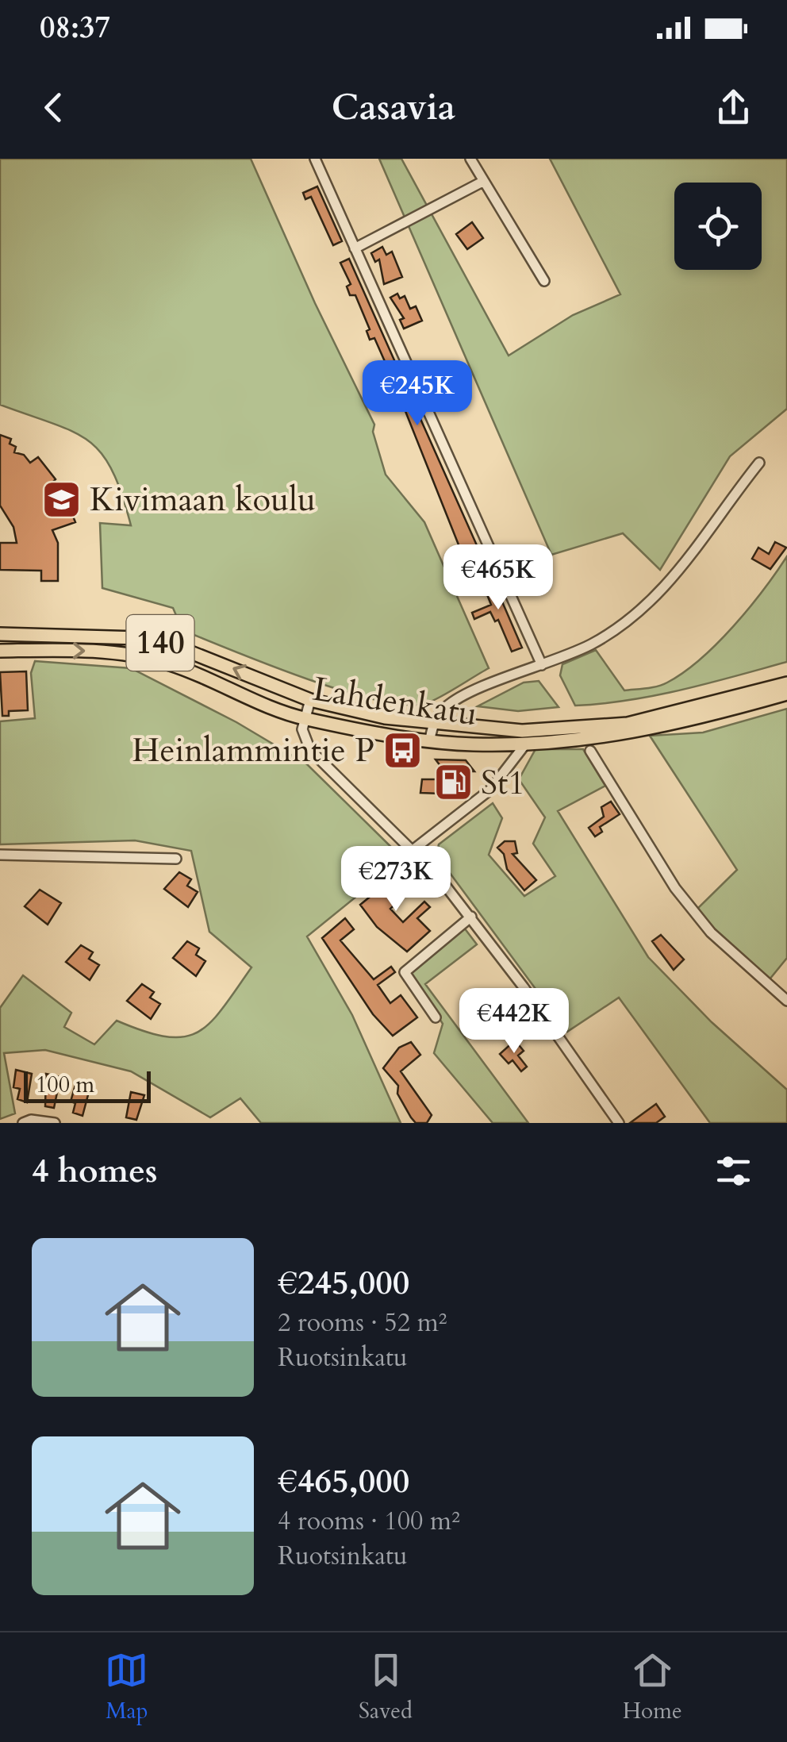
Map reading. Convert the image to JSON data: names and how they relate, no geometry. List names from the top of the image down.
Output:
{
  "streets": {
    "main road": ["140", "Lahdenkatu"]
  },
  "places": {
    "school or university": ["Kivimaan koulu"],
    "bus stop": ["Heinlammintie P"],
    "fuel station": ["St1"]
  },
  "scale_bar": "100 m",
  "page": {
    "status": "08:37",
    "header": "Casavia",
    "price": [
      "€245K",
      "€465K",
      "€273K",
      "€442K"
    ],
    "scale": "100 m",
    "heading": "4 homes",
    "list": [
      {
        "name": "€245,000",
        "note": "2 rooms · 52 m² · Ruotsinkatu"
      },
      {
        "name": "€465,000",
        "note": "4 rooms · 100 m² · Ruotsinkatu"
      }
    ],
    "tabs": ["Map", "Saved", "Home"]
  }
}
